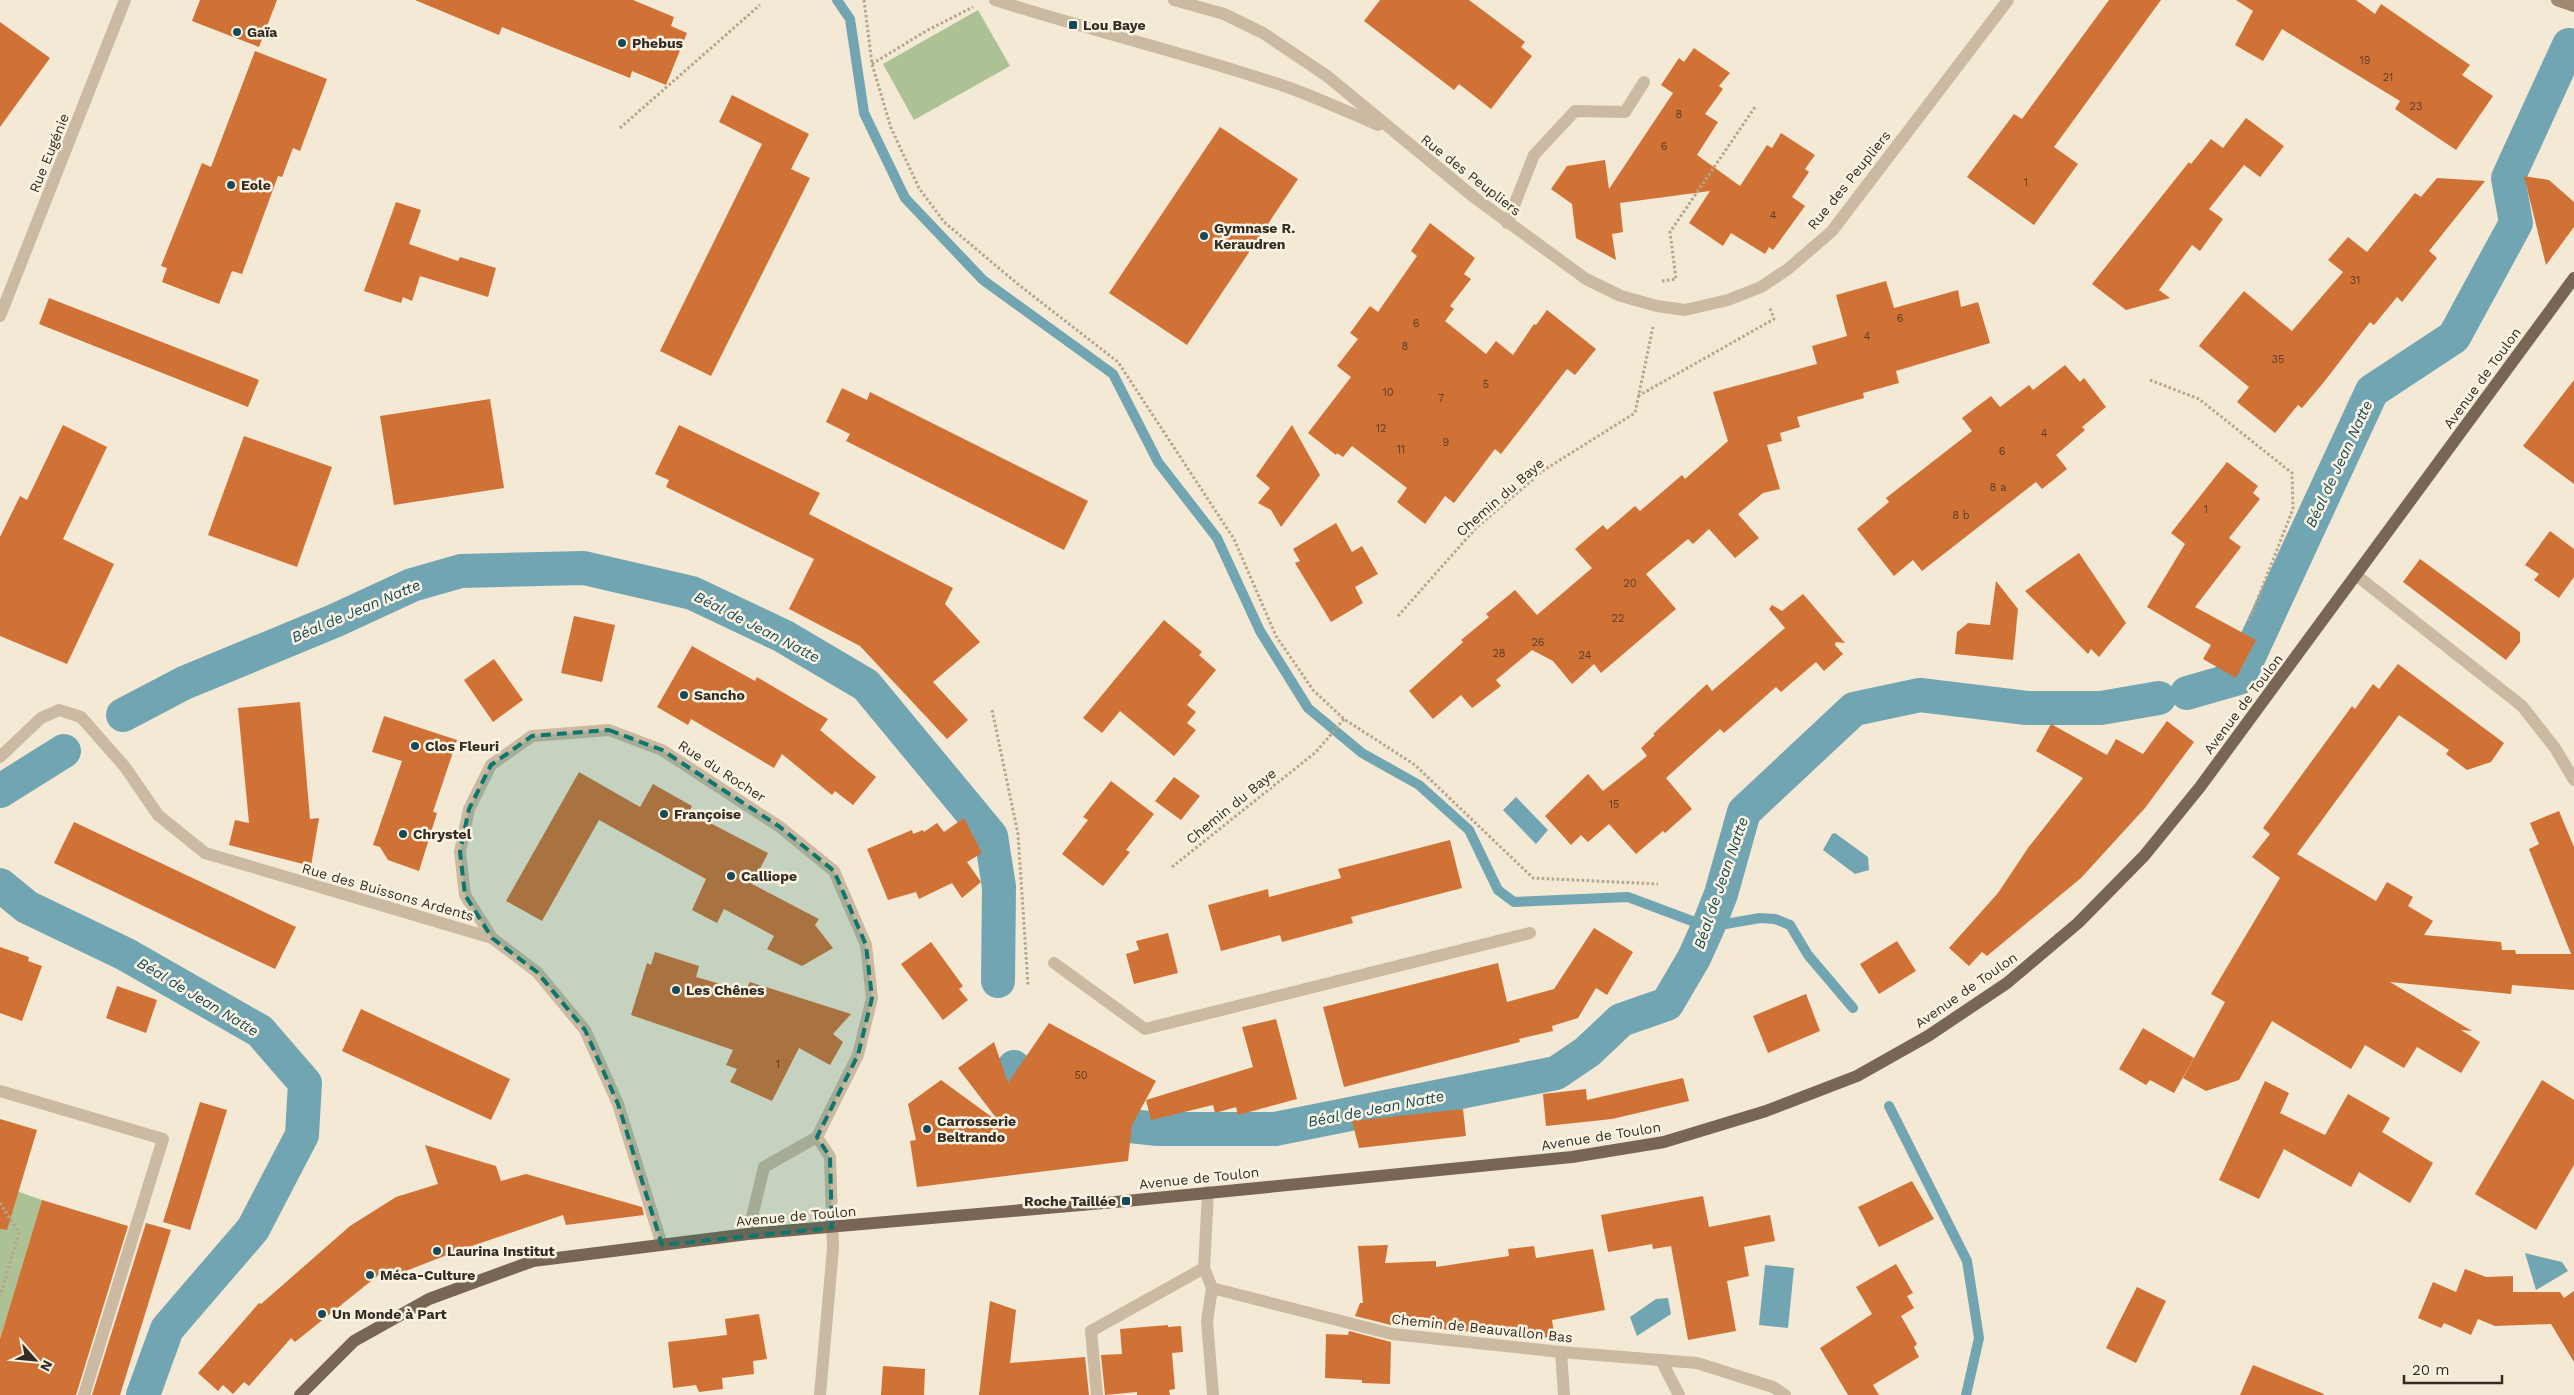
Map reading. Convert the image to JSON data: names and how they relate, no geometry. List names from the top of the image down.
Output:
{
  "streets": {
    "main road": ["Avenue de Toulon"],
    "street": [
      "Rue Eugénie",
      "Rue des Peupliers",
      "Rue du Rocher",
      "Rue des Buissons Ardents",
      "Chemin de Beauvallon Bas"
    ],
    "path": ["Chemin du Baye"]
  },
  "crossings": [
    ["Avenue de Toulon", "Rue des Buissons Ardents"],
    ["Rue du Rocher", "Rue des Buissons Ardents"]
  ],
  "water": ["Béal de Jean Natte"],
  "places": {
    "transit": ["Lou Baye", "Roche Taillée"],
    "other": [
      "Gaïa",
      "Phebus",
      "Eole",
      "Gymnase R. Keraudren",
      "Sancho",
      "Clos Fleuri",
      "Françoise",
      "Chrystel",
      "Calliope",
      "Les Chênes",
      "Carrosserie Beltrando",
      "Laurina Institut",
      "Méca-Culture",
      "Un Monde à Part"
    ]
  },
  "house_numbers": [
    "19",
    "21",
    "23",
    "8",
    "6",
    "1",
    "4",
    "31",
    "6",
    "6",
    "4",
    "8",
    "35",
    "5",
    "10",
    "7",
    "12",
    "4",
    "9",
    "11",
    "6",
    "8 a",
    "1",
    "8 b",
    "20",
    "22",
    "26",
    "28",
    "24",
    "15",
    "1",
    "50"
  ],
  "scale_bar": "20 m",
  "north": "bottom right"
}
